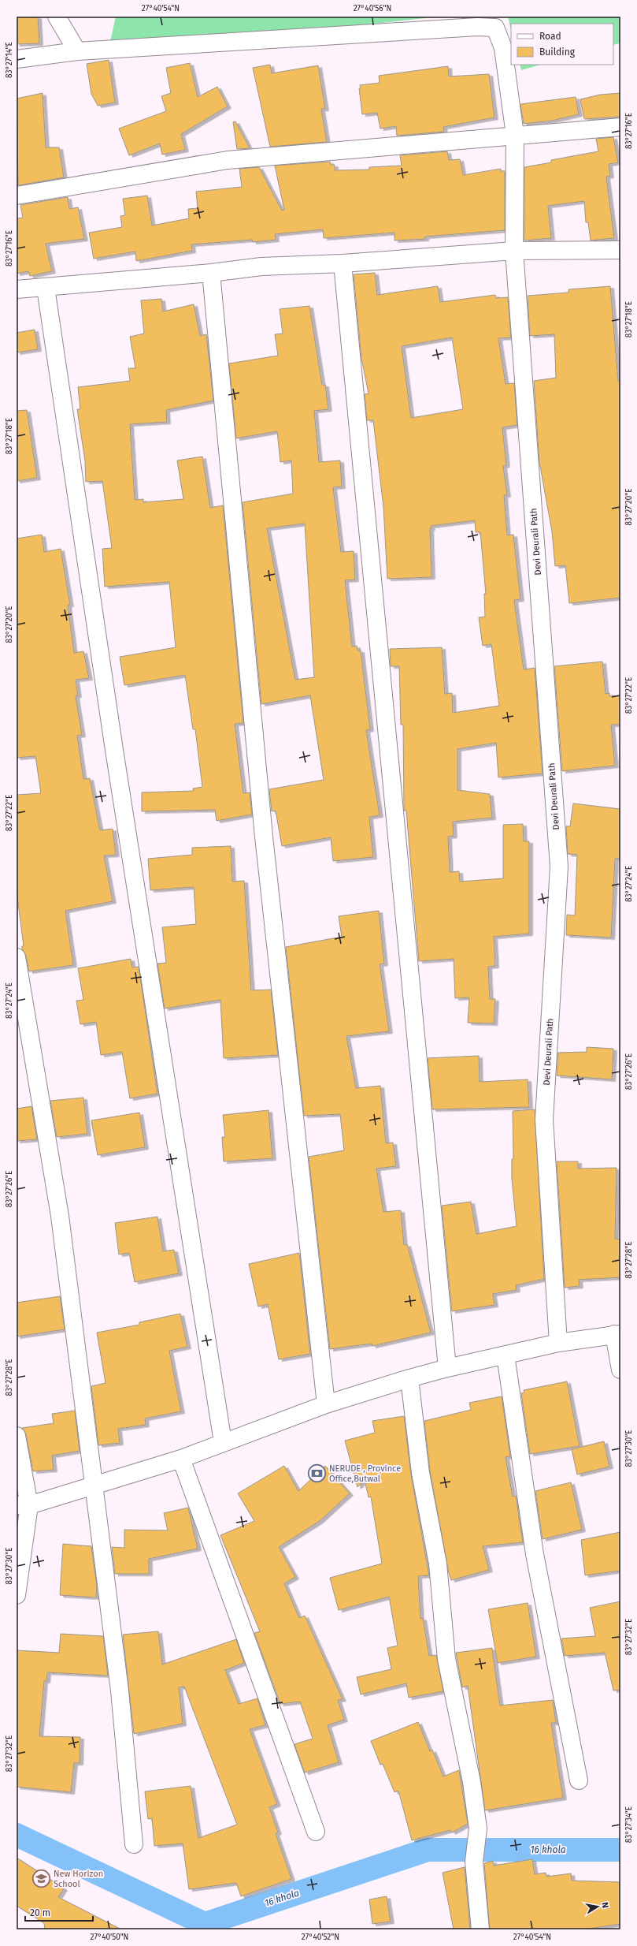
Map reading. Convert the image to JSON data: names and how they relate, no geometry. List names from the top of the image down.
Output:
{
  "streets": {
    "street": ["Devi Deurali Path"]
  },
  "water": ["16 khola"],
  "places": {
    "bank": ["NERUDE , Province Office,Butwal"],
    "school or university": ["New Horizon School"]
  },
  "legend": ["Road", "Building"],
  "scale_bar": "20 m",
  "north": "right",
  "coordinates": [
    "27°40'54\"N",
    "27°40'56\"N",
    "83°27'14\"E",
    "83°27'16\"E",
    "83°27'18\"E",
    "83°27'20\"E",
    "83°27'22\"E",
    "83°27'24\"E",
    "83°27'26\"E",
    "83°27'28\"E",
    "83°27'30\"E",
    "83°27'32\"E",
    "83°27'34\"E",
    "27°40'50\"N",
    "27°40'52\"N"
  ]
}
